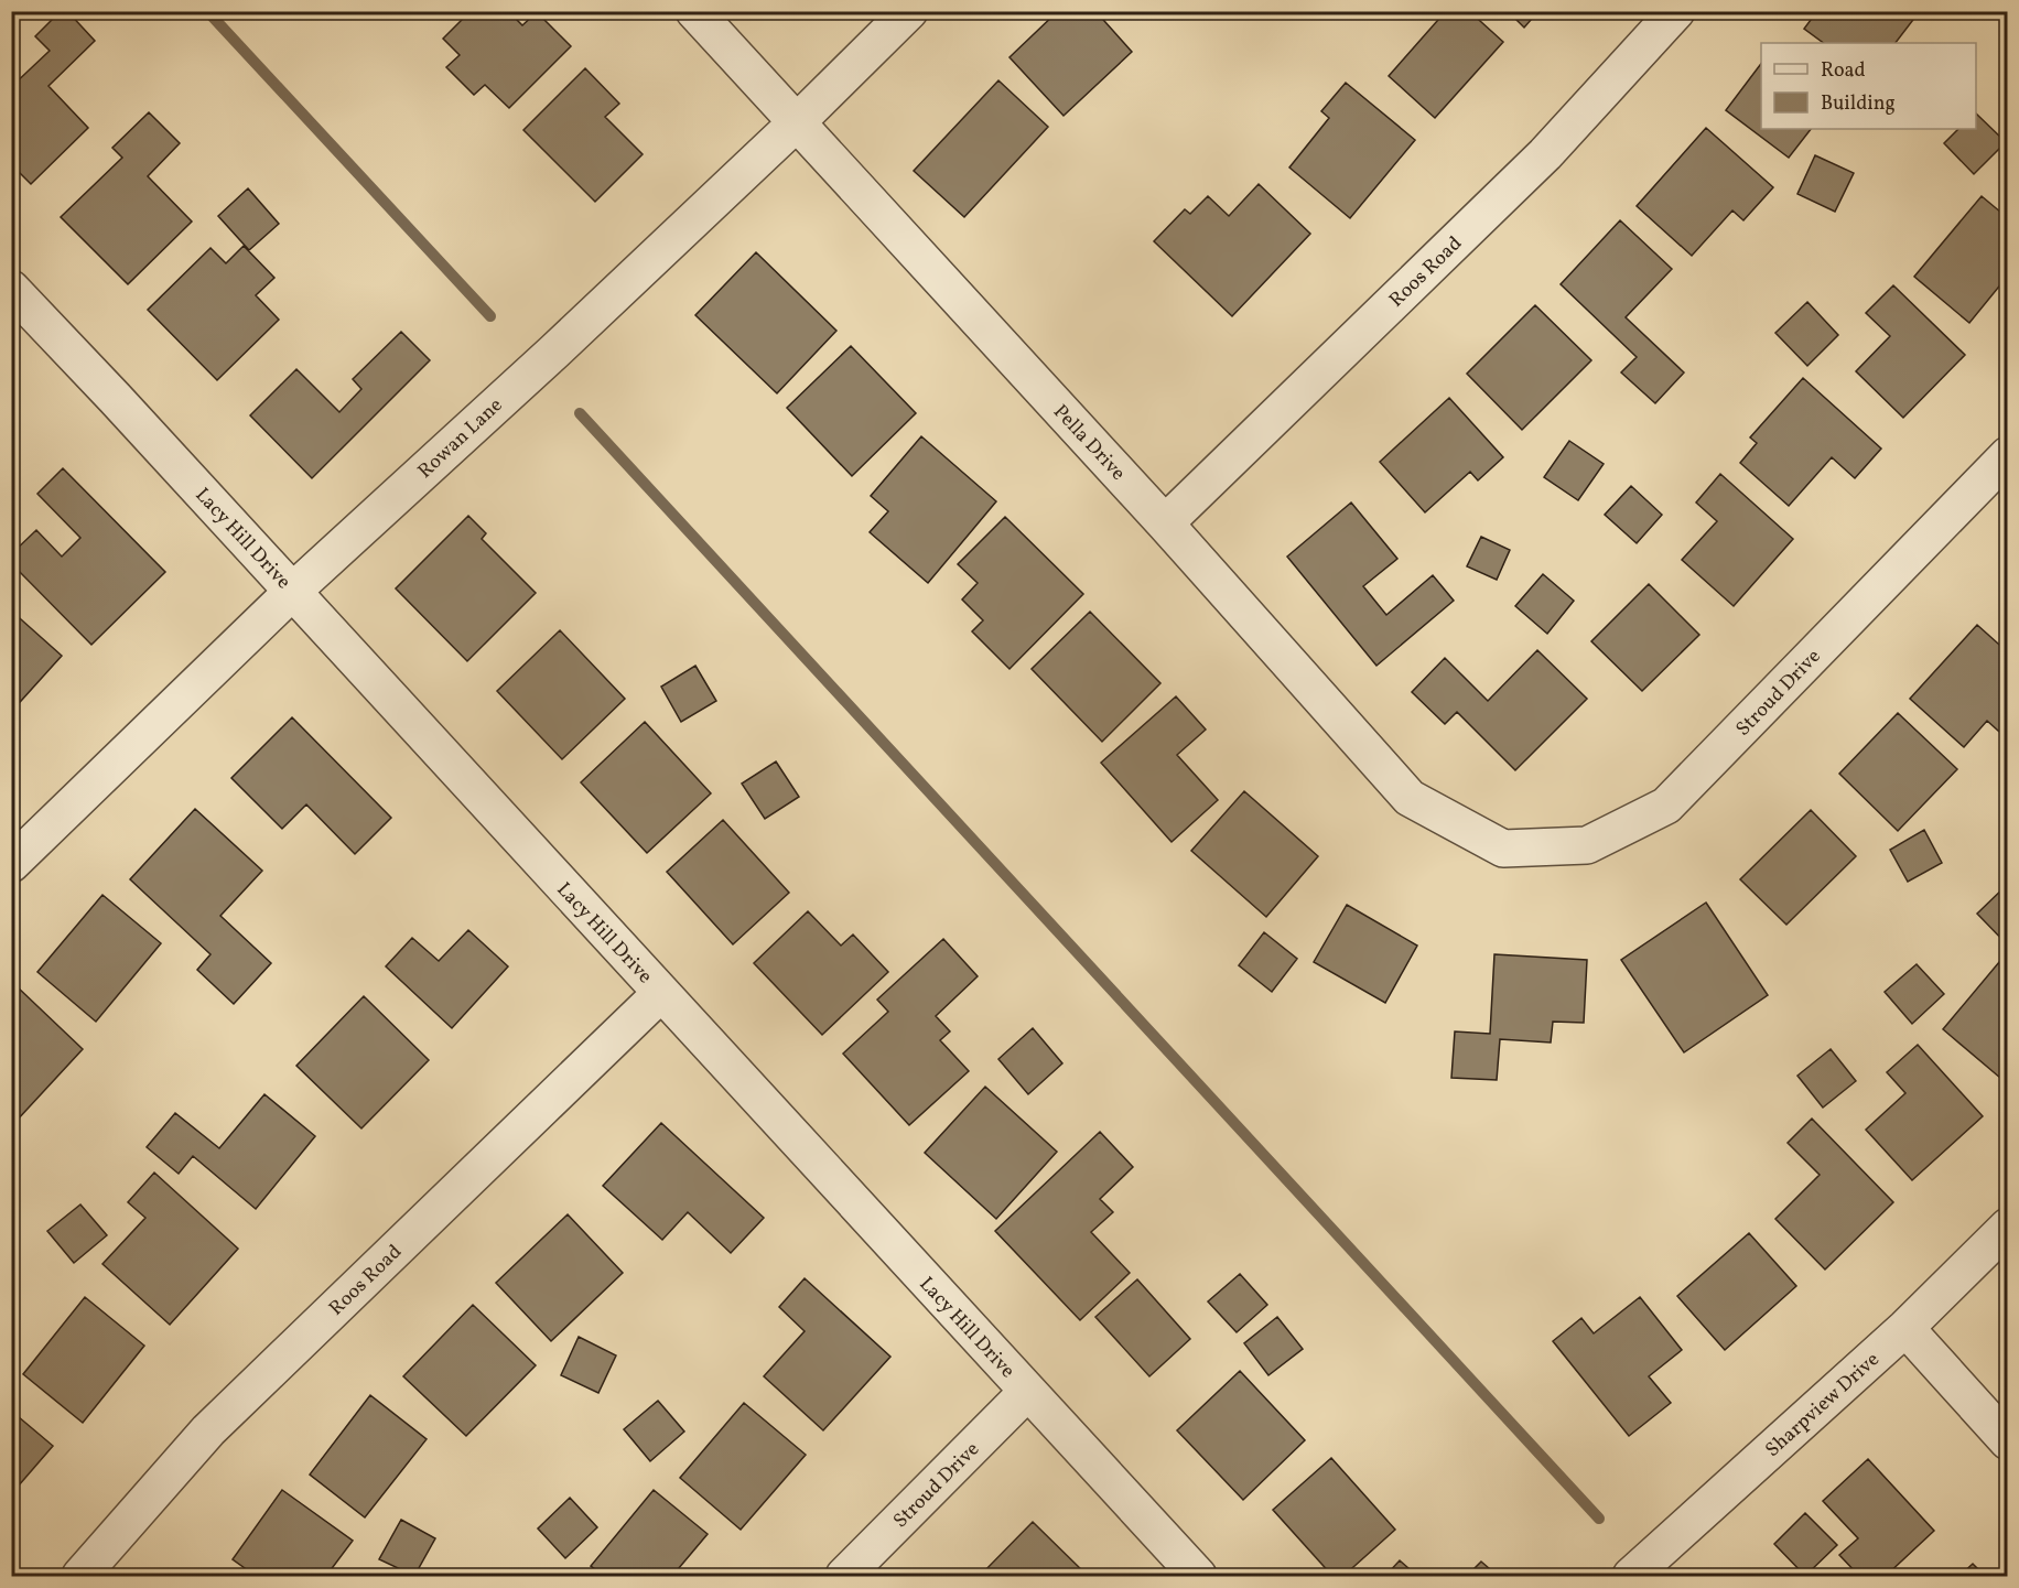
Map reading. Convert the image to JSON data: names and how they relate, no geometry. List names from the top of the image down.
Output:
{
  "streets": {
    "street": [
      "Roos Road",
      "Rowan Lane",
      "Pella Drive",
      "Lacy Hill Drive",
      "Stroud Drive",
      "Sharpview Drive"
    ]
  },
  "crossings": [
    ["Roos Road", "Pella Drive"],
    ["Roos Road", "Lacy Hill Drive"],
    ["Rowan Lane", "Pella Drive"],
    ["Rowan Lane", "Lacy Hill Drive"],
    ["Pella Drive", "Stroud Drive"],
    ["Lacy Hill Drive", "Stroud Drive"]
  ],
  "legend": ["Road", "Building"]
}
